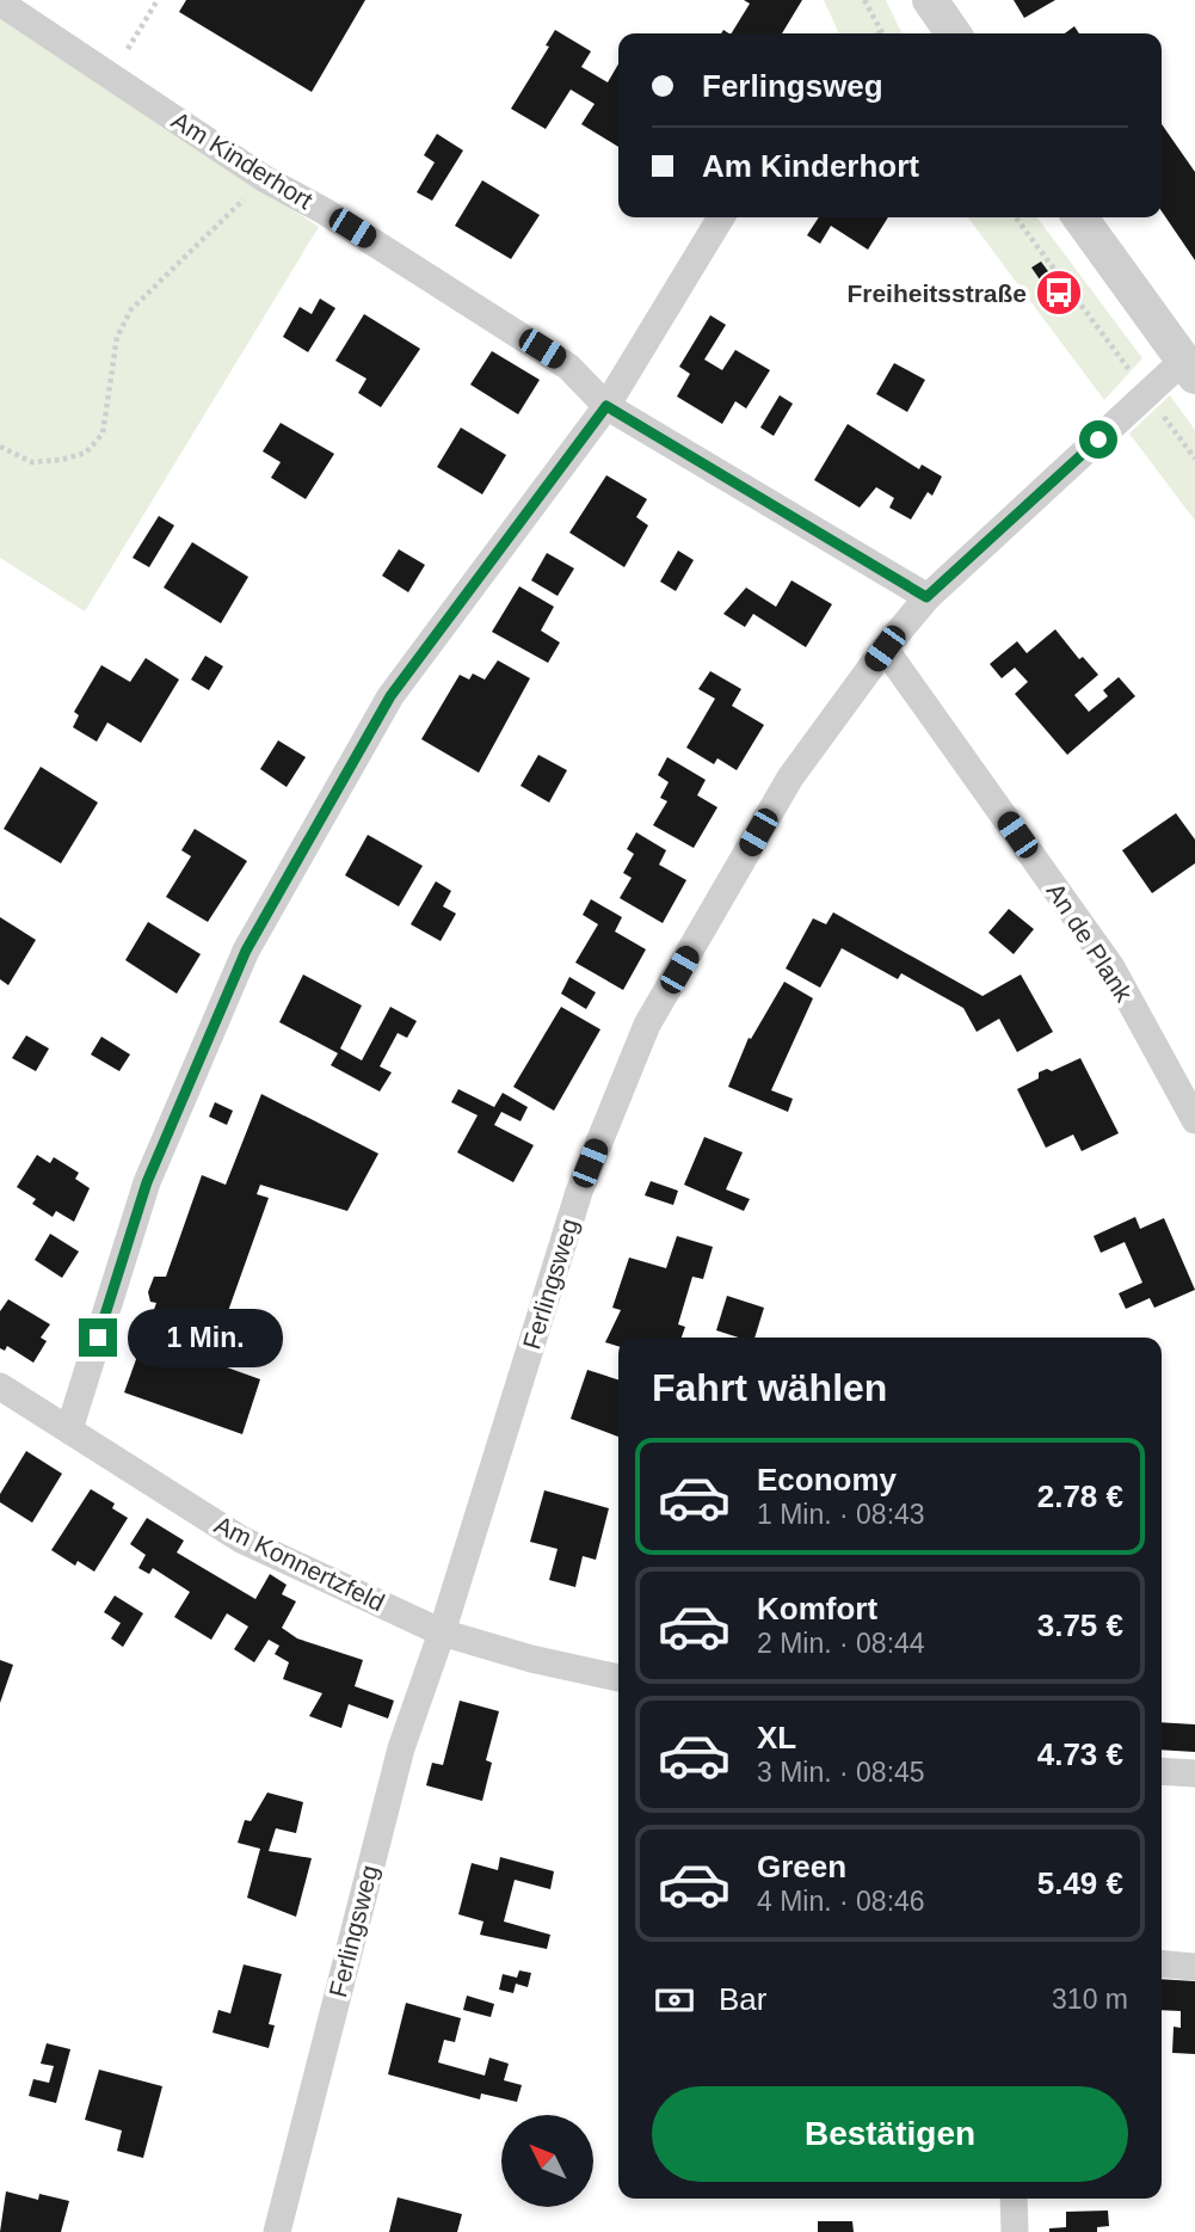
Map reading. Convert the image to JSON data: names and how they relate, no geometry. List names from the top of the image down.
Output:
{
  "streets": {
    "street": [
      "Am Kinderhort",
      "An de Plank",
      "Ferlingsweg",
      "Am Konnertzfeld"
    ]
  },
  "crossings": [
    ["An de Plank", "Ferlingsweg"],
    ["Ferlingsweg", "Am Konnertzfeld"]
  ],
  "places": {
    "bus stop": ["Freiheitsstraße"]
  },
  "north": "top left",
  "page": {
    "banner": ["Ferlingsweg", "Am Kinderhort"],
    "bubble": "1 Min.",
    "heading": "Fahrt wählen",
    "list": [
      {
        "name": "Economy",
        "note": "1 Min. · 08:43",
        "value": "2.78 €"
      },
      {
        "name": "Komfort",
        "note": "2 Min. · 08:44",
        "value": "3.75 €"
      },
      {
        "name": "XL",
        "note": "3 Min. · 08:45",
        "value": "4.73 €"
      },
      {
        "name": "Green",
        "note": "4 Min. · 08:46",
        "value": "5.49 €"
      }
    ],
    "pay": ["Bar", "310 m"],
    "buttons": "Bestätigen"
  }
}
